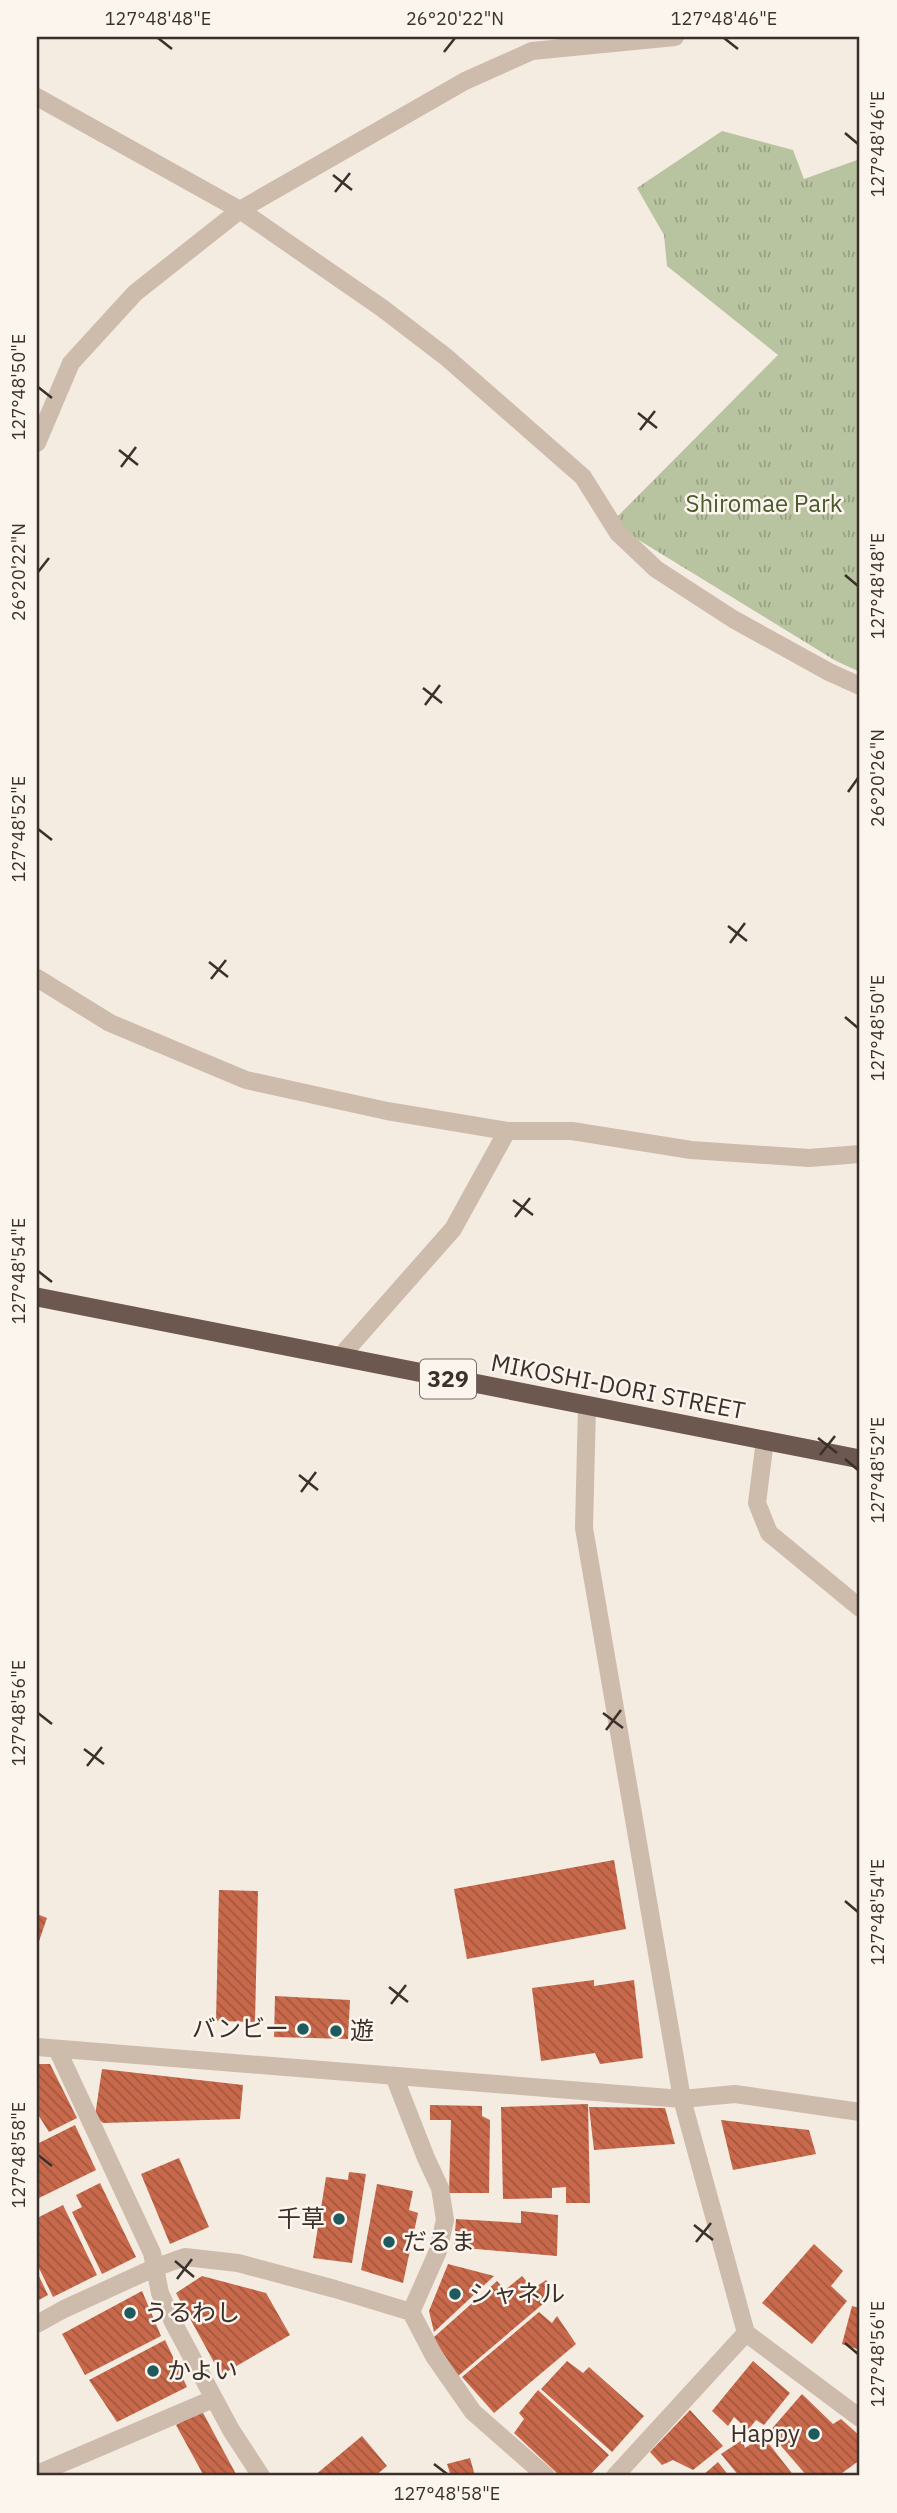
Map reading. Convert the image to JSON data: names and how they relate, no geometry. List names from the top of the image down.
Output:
{
  "streets": {
    "highway": ["329", "MIKOSHI-DORI STREET"]
  },
  "parks": ["Shiromae Park"],
  "places": [
    "バンビー",
    "遊",
    "千草",
    "だるま",
    "シャネル",
    "うるわし",
    "かよい",
    "Happy"
  ],
  "coordinates": [
    "127°48'48\"E",
    "26°20'22\"N",
    "127°48'46\"E",
    "127°48'50\"E",
    "26°20'26\"N",
    "127°48'52\"E",
    "127°48'54\"E",
    "127°48'56\"E",
    "127°48'58\"E"
  ]
}
